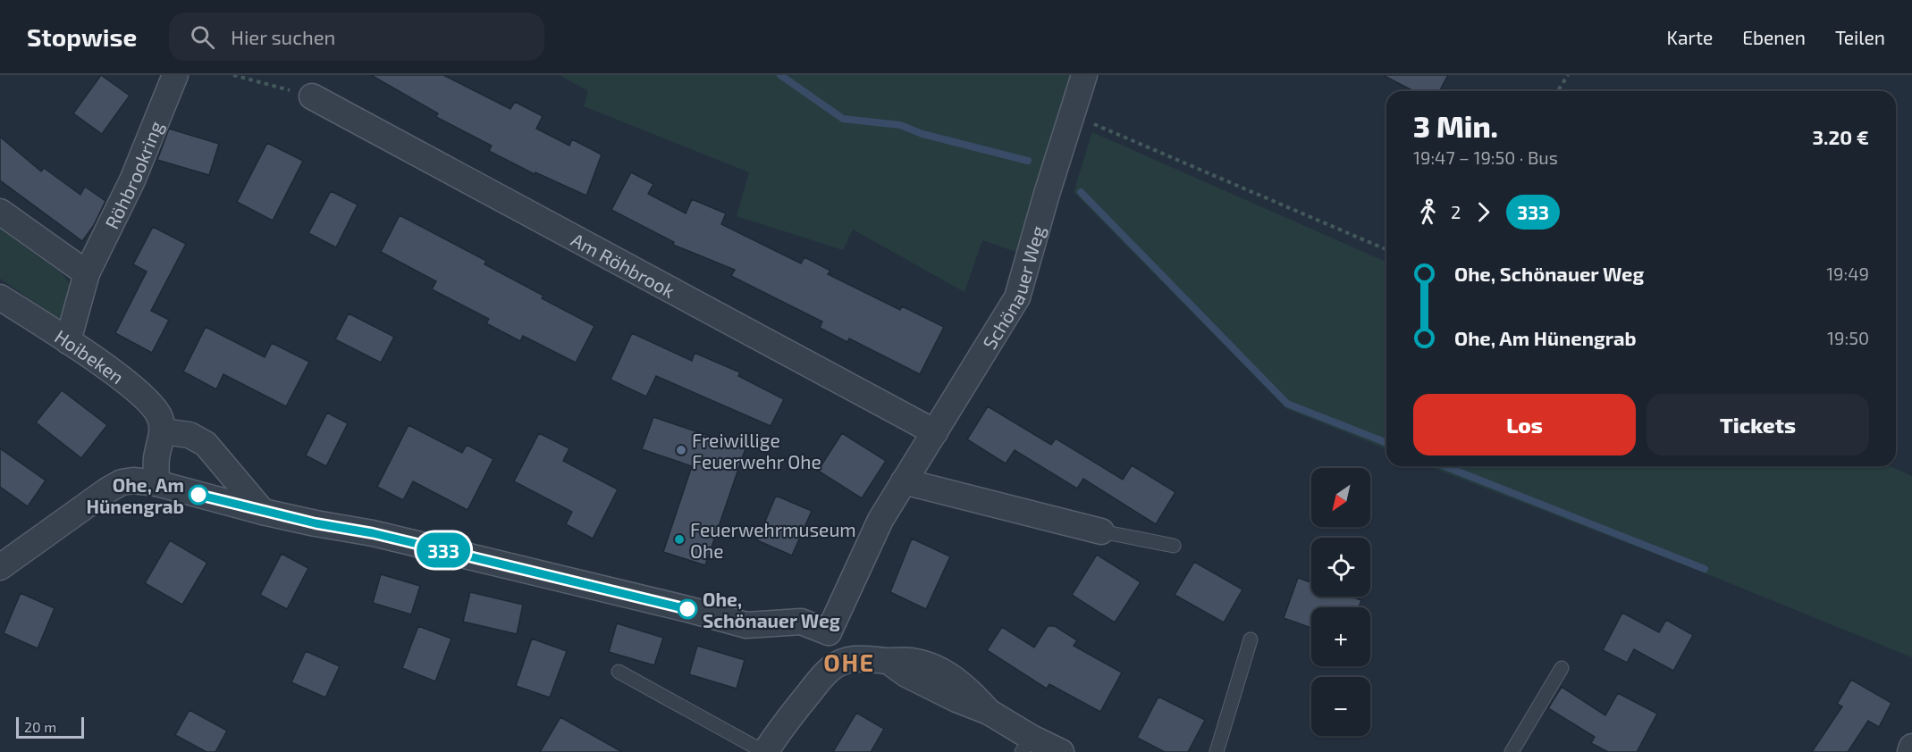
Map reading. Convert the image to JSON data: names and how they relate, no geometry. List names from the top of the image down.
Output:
{
  "streets": {
    "street": [
      "Röhbrookring",
      "Am Röhbrook",
      "Schönauer Weg",
      "Hoibeken"
    ]
  },
  "crossings": [
    ["Röhbrookring", "Hoibeken"],
    ["Am Röhbrook", "Schönauer Weg"]
  ],
  "districts": ["OHE"],
  "places": [
    "Freiwillige Feuerwehr Ohe",
    "Ohe, Am Hünengrab",
    "Feuerwehrmuseum Ohe",
    "Ohe, Schönauer Weg"
  ],
  "lines": ["bus line 333"],
  "scale_bar": "20 m",
  "north": "bottom left",
  "page": {
    "header": "Stopwise",
    "search": "Hier suchen",
    "nav": ["Karte", "Ebenen", "Teilen"],
    "on_map": "333",
    "heading": ["3 Min.", "19:47 – 19:50 · Bus", "3.20 €"],
    "legs": ["2", "333"],
    "list": [
      {
        "name": "Ohe, Schönauer Weg",
        "value": "19:49"
      },
      {
        "name": "Ohe, Am Hünengrab",
        "value": "19:50"
      }
    ],
    "buttons": ["Los", "Tickets"],
    "map_buttons": ["+", "−"],
    "scale": "20 m"
  }
}
